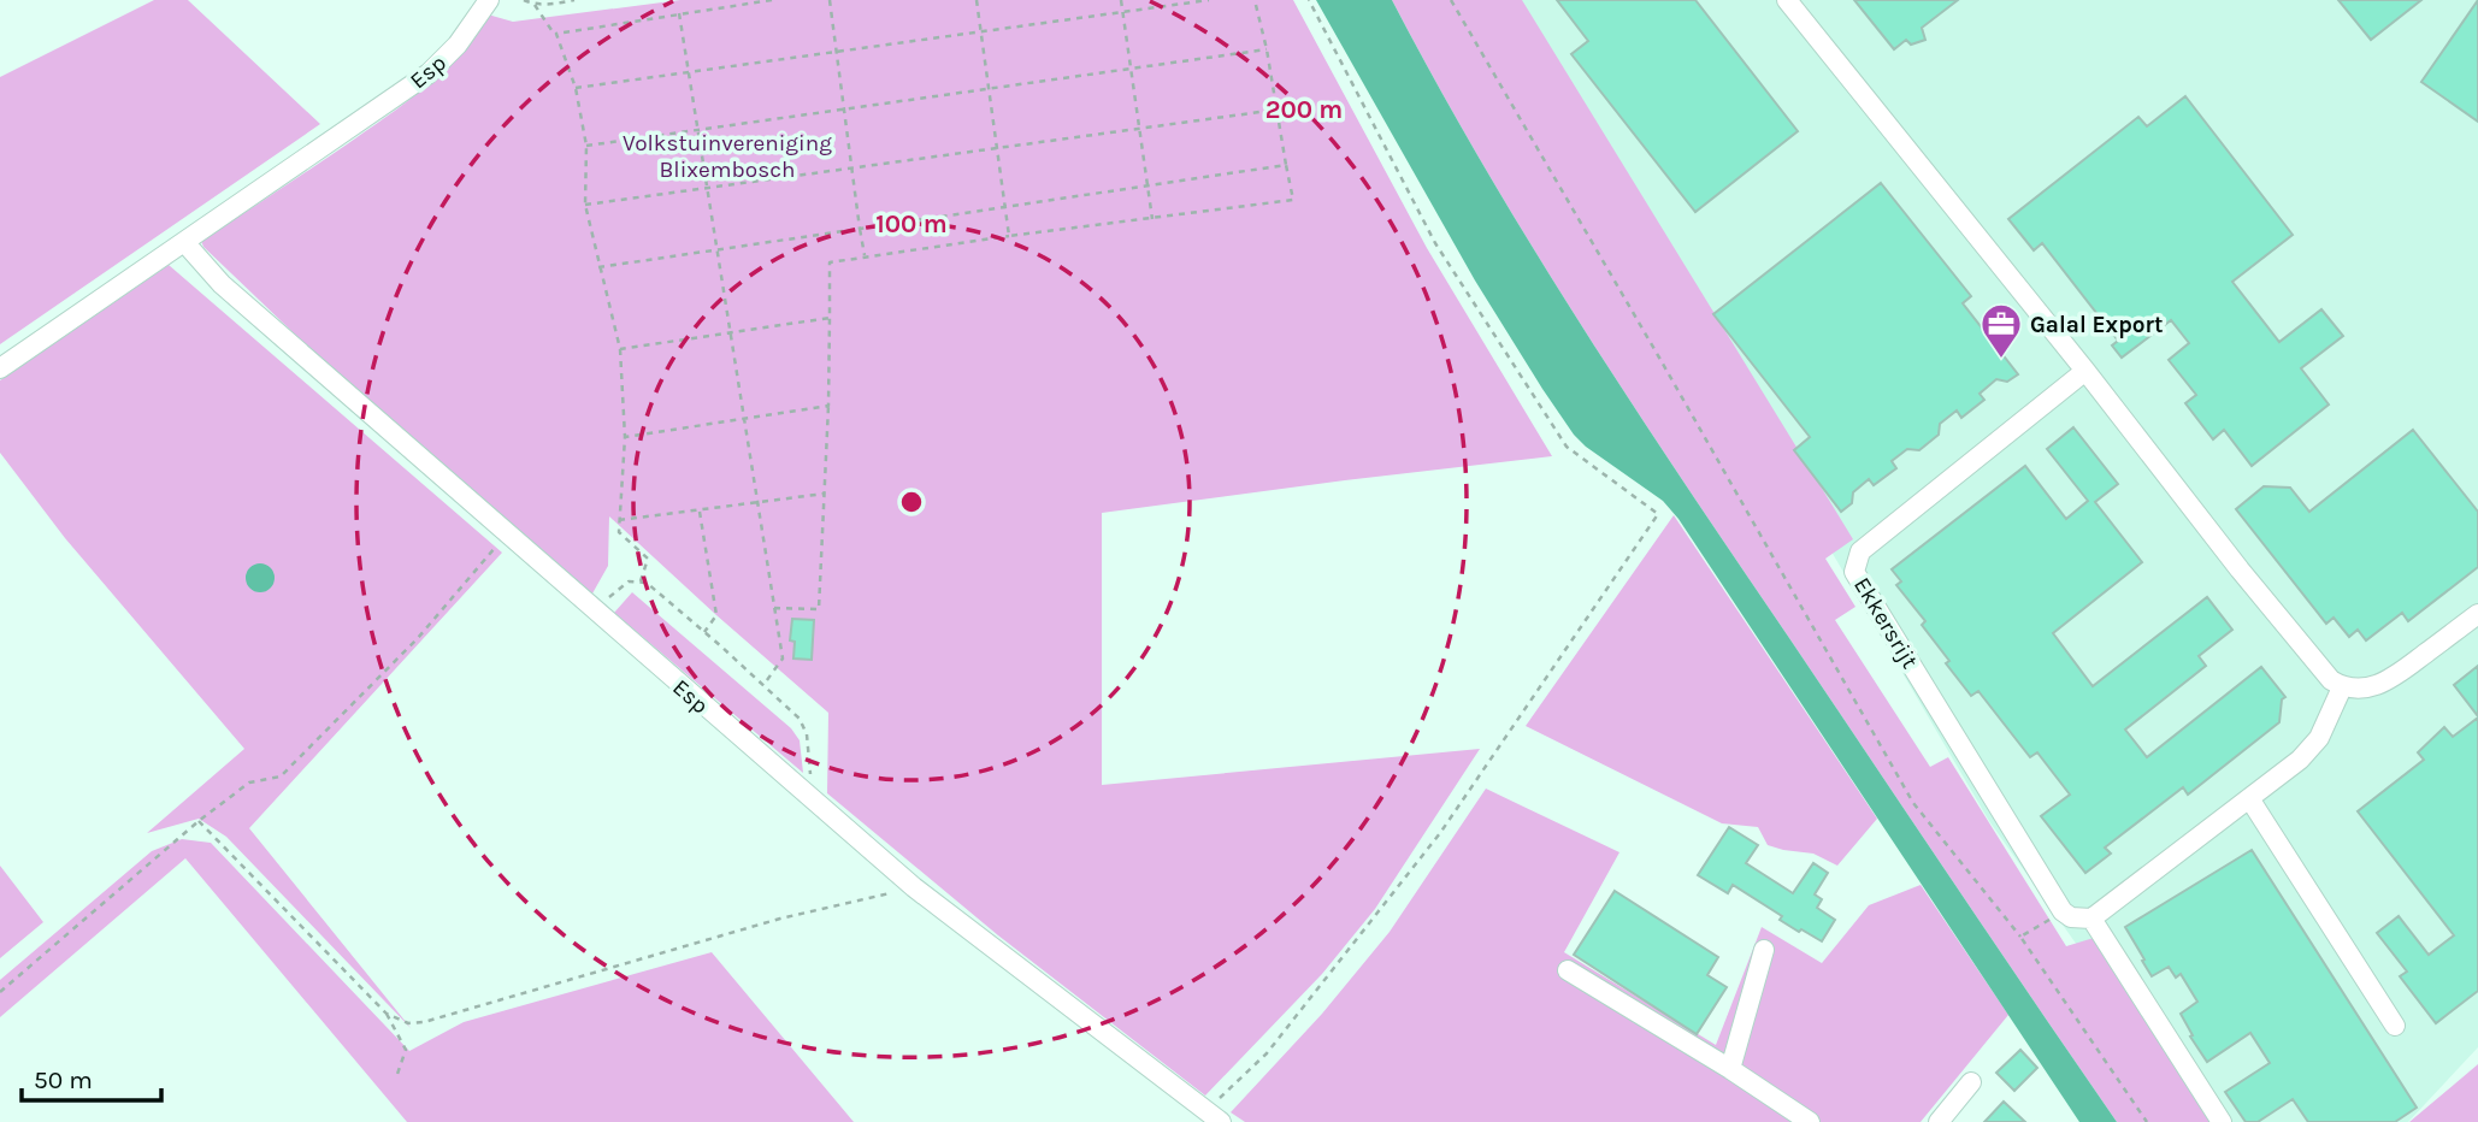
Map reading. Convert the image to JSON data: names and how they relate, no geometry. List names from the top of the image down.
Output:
{
  "streets": {
    "street": ["Esp", "Ekkersrijt"]
  },
  "parks": ["Volkstuinvereniging Blixembosch"],
  "places": {
    "office": ["Galal Export"]
  },
  "scale_bar": "50 m",
  "rings": ["200 m", "100 m"]
}
